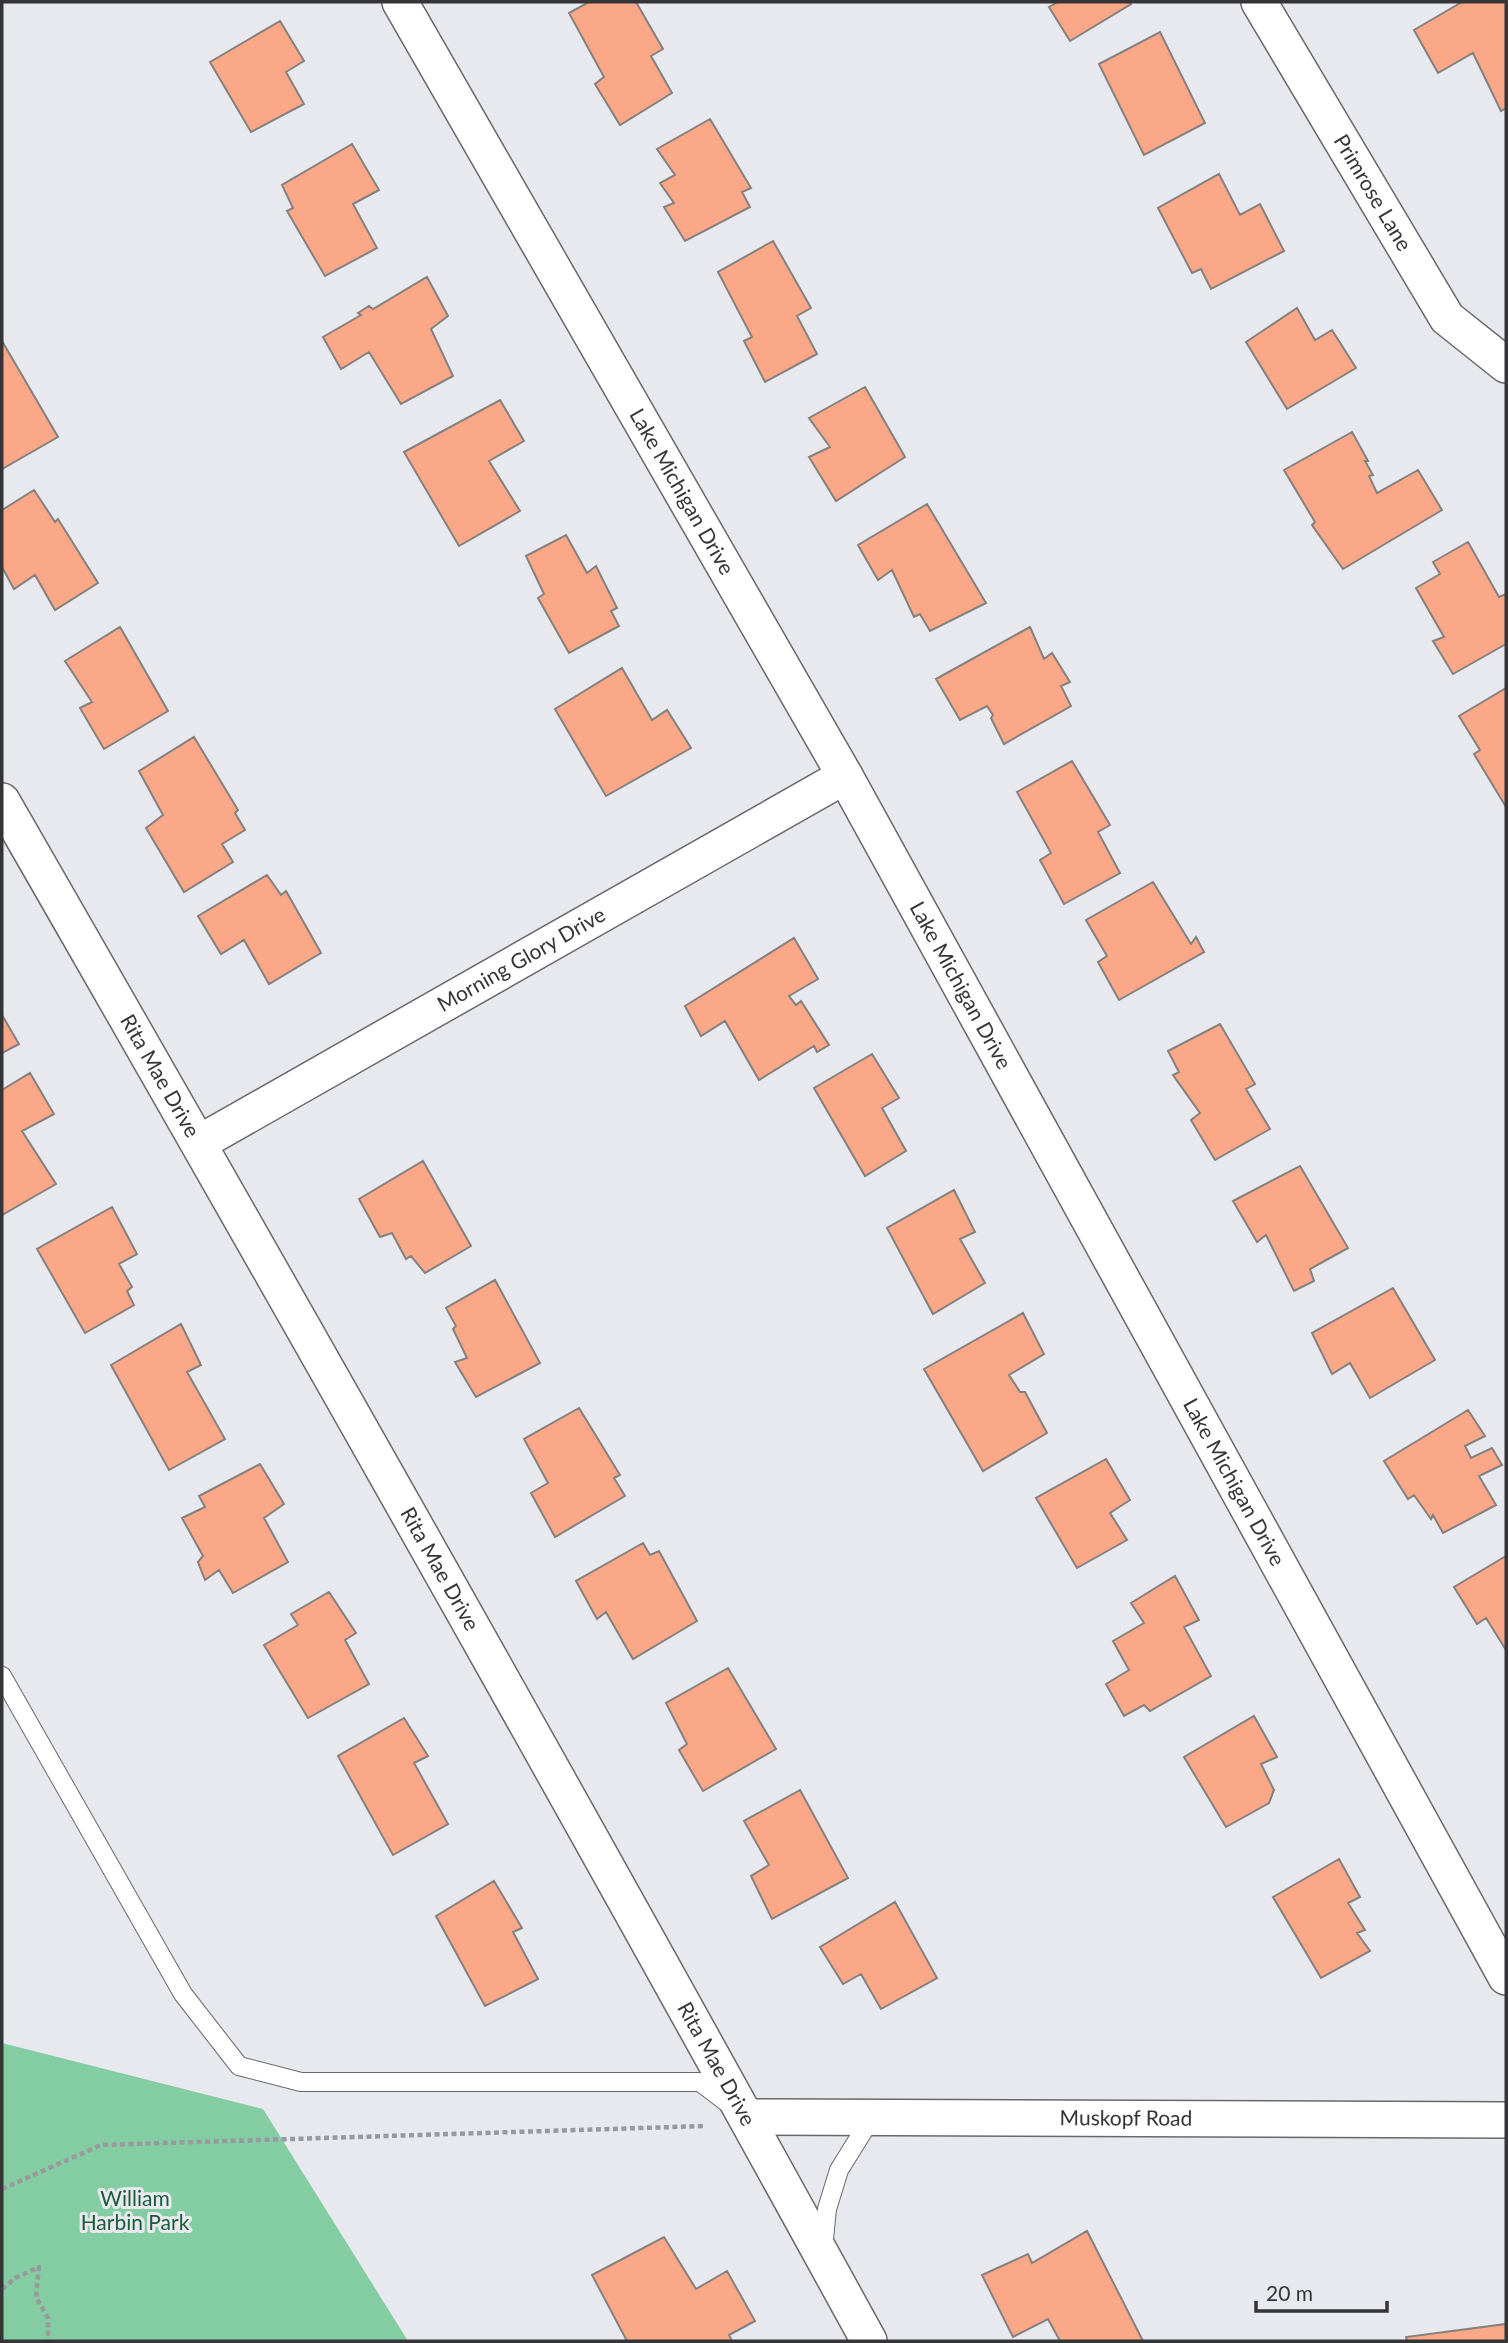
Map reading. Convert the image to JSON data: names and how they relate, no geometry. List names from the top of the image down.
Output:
{
  "streets": {
    "street": [
      "Primrose Lane",
      "Lake Michigan Drive",
      "Morning Glory Drive",
      "Rita Mae Drive",
      "Muskopf Road"
    ]
  },
  "crossings": [
    ["Lake Michigan Drive", "Morning Glory Drive"],
    ["Morning Glory Drive", "Rita Mae Drive"],
    ["Rita Mae Drive", "Muskopf Road"]
  ],
  "parks": ["William Harbin Park"],
  "scale_bar": "20 m"
}
